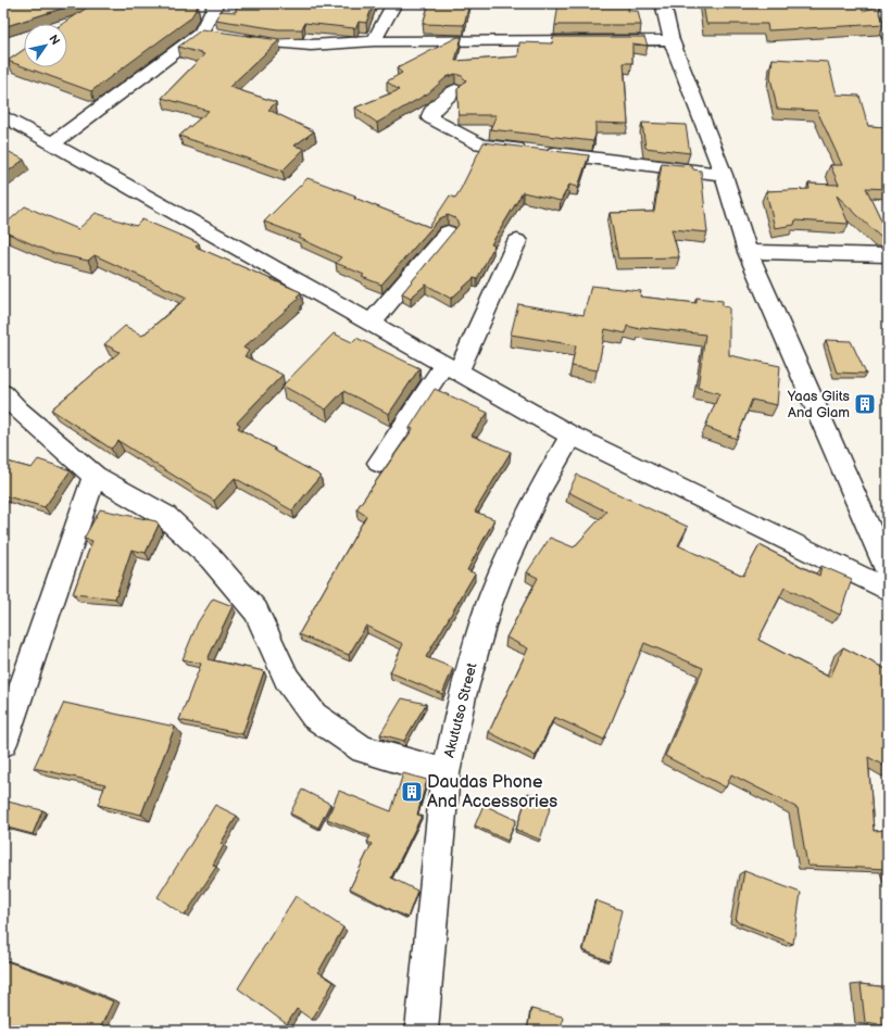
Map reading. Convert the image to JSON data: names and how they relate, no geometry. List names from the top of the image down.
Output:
{
  "streets": {
    "street": ["Akututso Street"]
  },
  "places": {
    "building": ["Yaas Glits And Glam", "Daudas Phone And Accessories"]
  },
  "north": "top right"
}
